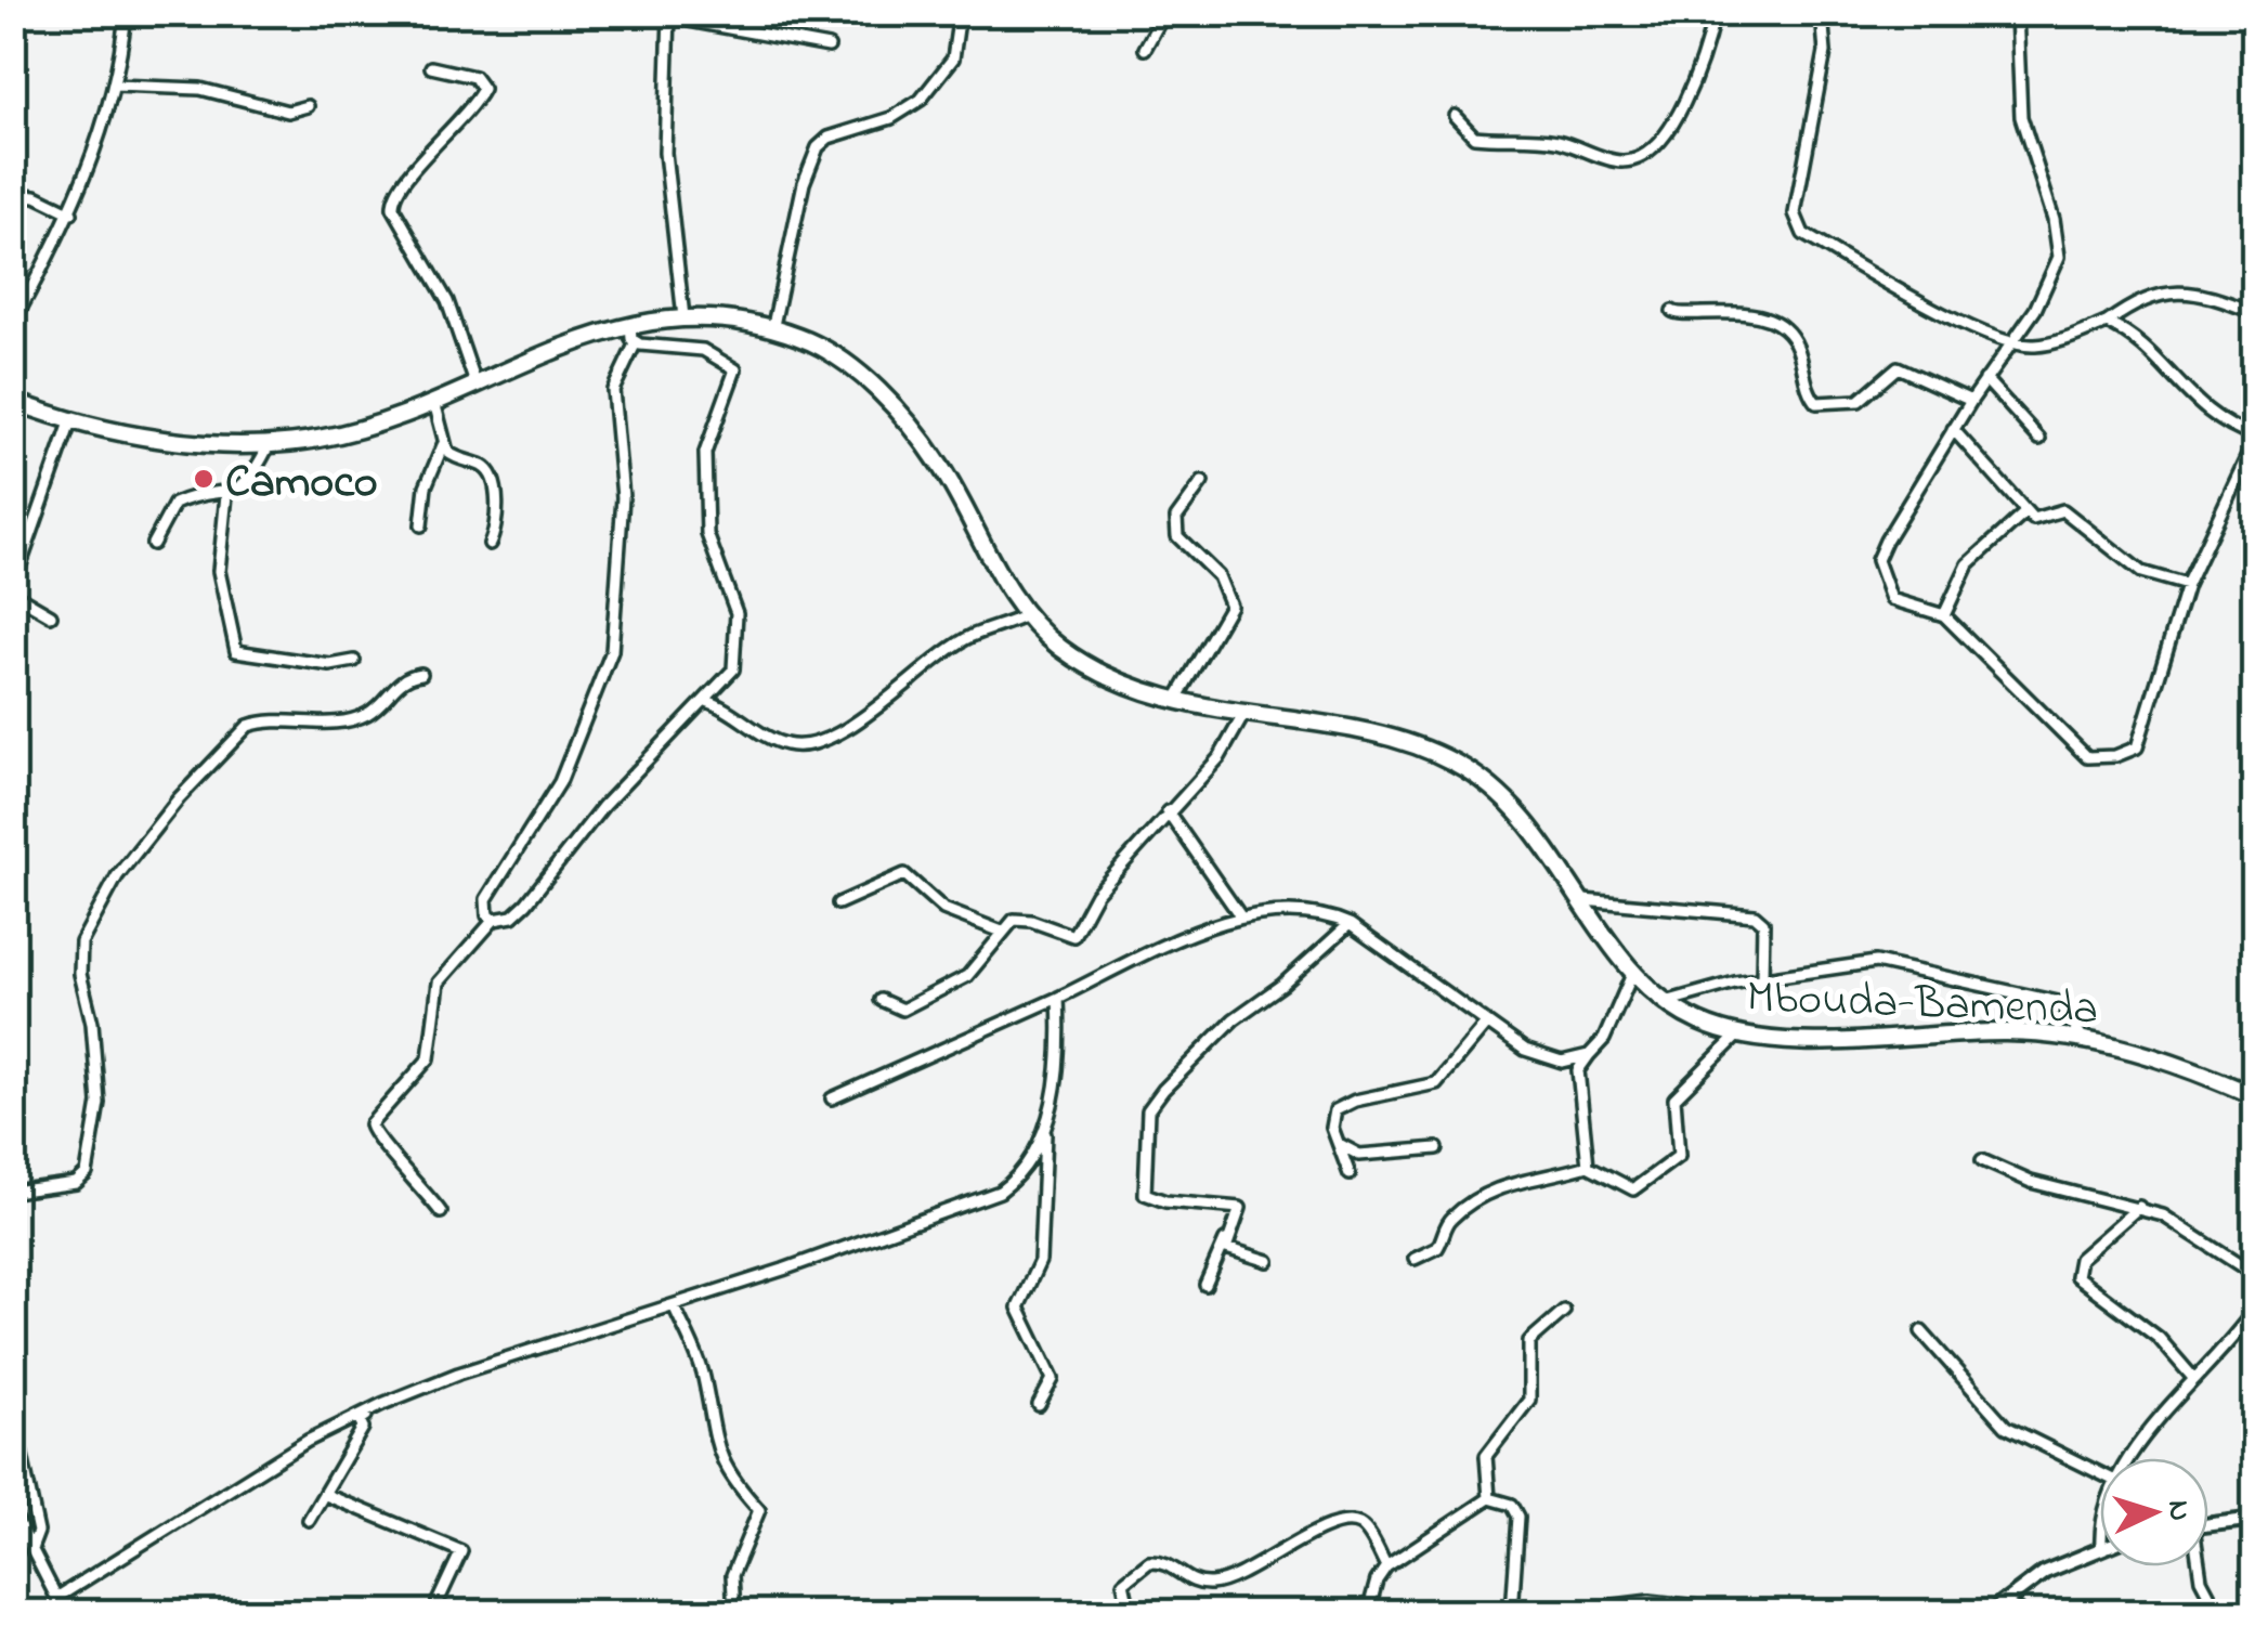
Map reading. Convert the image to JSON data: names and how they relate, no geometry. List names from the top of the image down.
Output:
{
  "streets": {
    "highway": ["Mbouda-Bamenda"]
  },
  "places": ["Camoco"],
  "north": "right"
}
